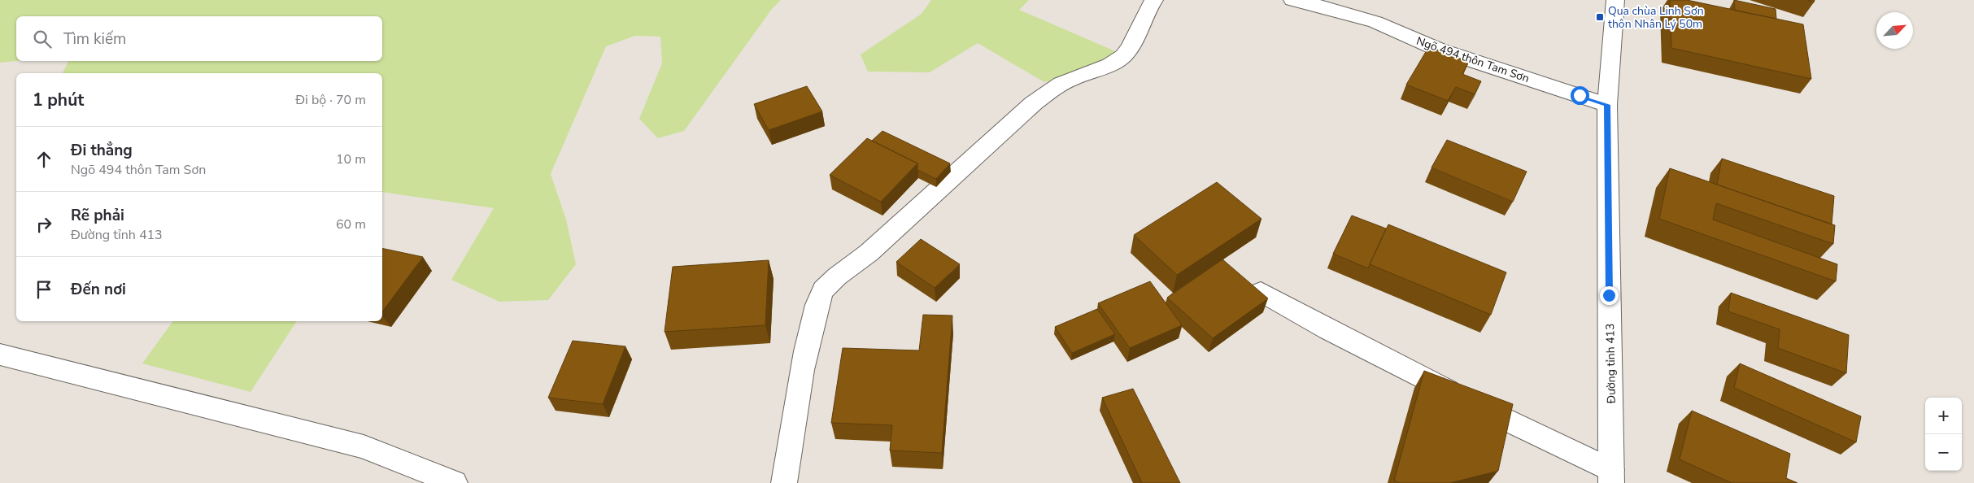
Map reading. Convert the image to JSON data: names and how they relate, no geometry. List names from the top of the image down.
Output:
{
  "streets": {
    "street": ["Ngõ 494 thôn Tam Sơn", "Đường tỉnh 413"]
  },
  "crossings": [
    ["Ngõ 494 thôn Tam Sơn", "Đường tỉnh 413"]
  ],
  "places": {
    "transit": ["Qua chùa Linh Sơn thôn Nhân Lý 50m"]
  },
  "north": "top right",
  "page": {
    "search": "Tìm kiếm",
    "heading": ["1 phút", "Đi bộ · 70 m"],
    "list": [
      ["Đi thẳng", "Ngõ 494 thôn Tam Sơn", "10 m"],
      ["Rẽ phải", "Đường tỉnh 413", "60 m"],
      "Đến nơi"
    ],
    "map_buttons": ["+", "−"]
  }
}
